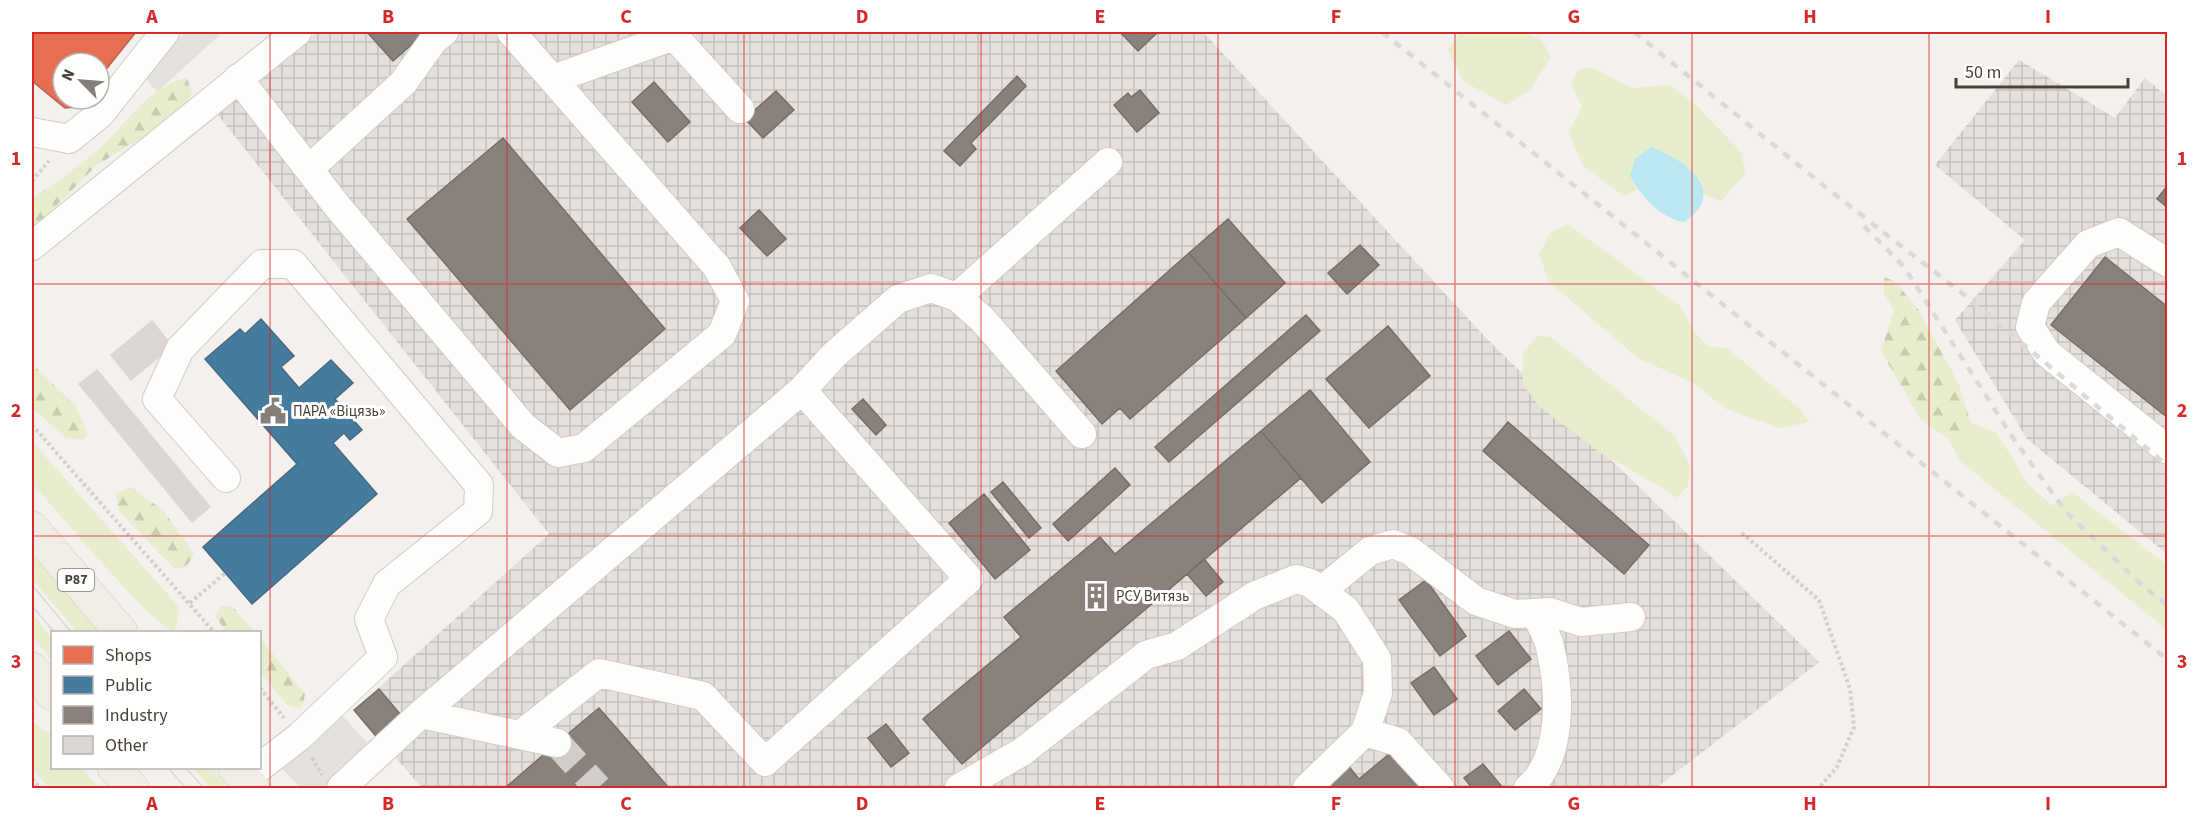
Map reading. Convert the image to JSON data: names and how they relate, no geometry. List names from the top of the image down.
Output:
{
  "streets": {
    "main road": ["Р87"]
  },
  "places": {
    "public building": ["ПАРА «Віцязь»"],
    "building": ["РСУ Витязь"]
  },
  "legend": [
    "Shops",
    "Public",
    "Industry",
    "Other"
  ],
  "scale_bar": "50 m",
  "north": "top left",
  "grid": {
    "columns": [
      "A",
      "B",
      "C",
      "D",
      "E",
      "F",
      "G",
      "H",
      "I"
    ],
    "rows": ["1", "2", "3"]
  }
}
